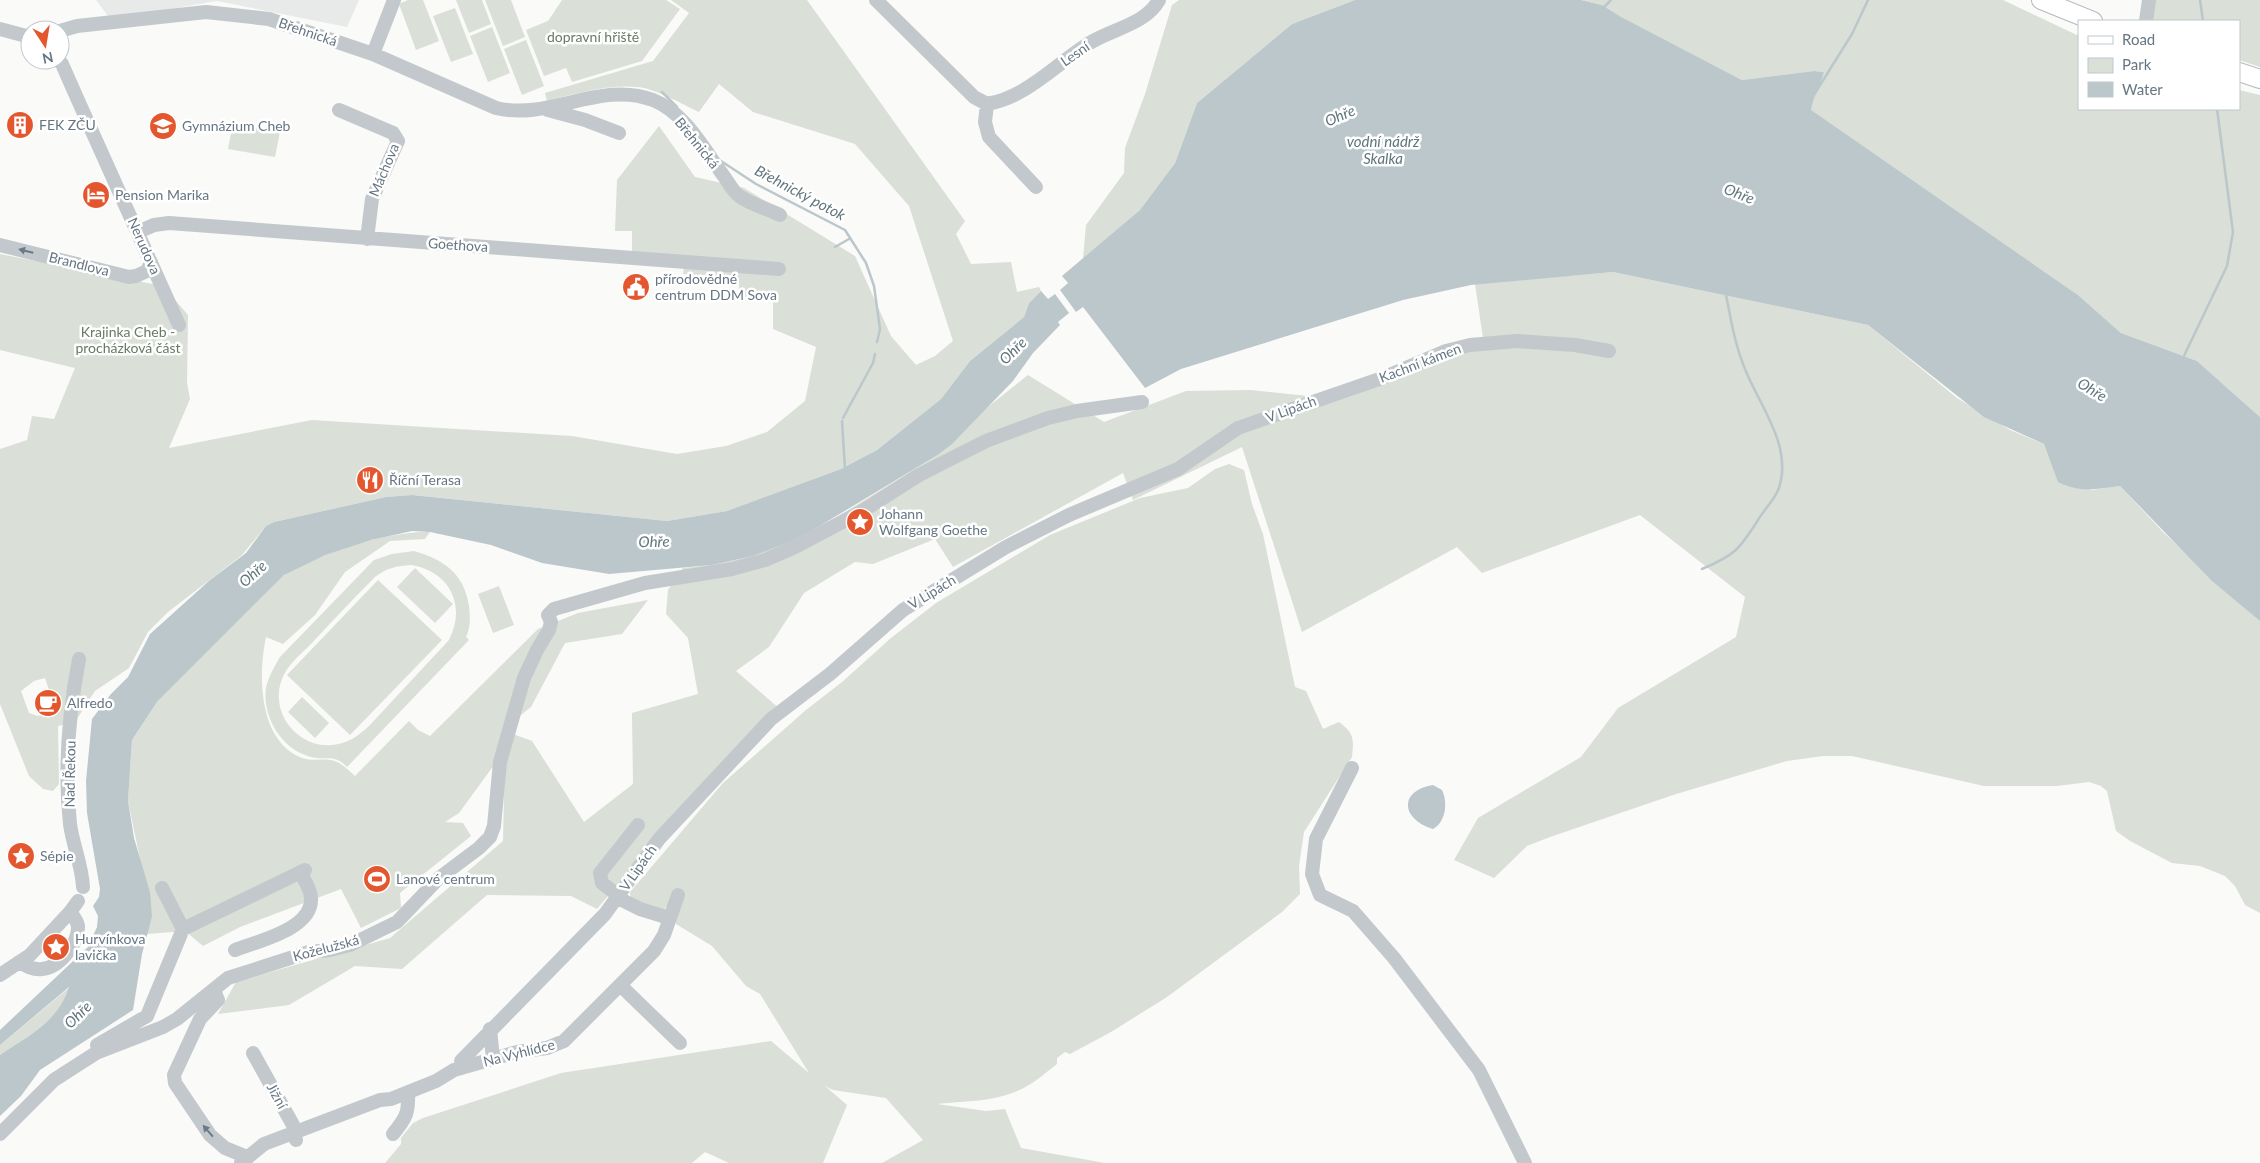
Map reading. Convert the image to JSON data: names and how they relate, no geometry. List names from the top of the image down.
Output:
{
  "streets": {
    "street": [
      "Břehnická",
      "Lesní",
      "Máchova",
      "Goethova",
      "Nerudova",
      "Brandlova",
      "Kachní kámen",
      "V Lipách",
      "Nad Řekou",
      "Koželužská",
      "Na Vyhlídce",
      "Jižní"
    ]
  },
  "crossings": [
    ["Máchova", "Goethova"],
    ["Goethova", "Nerudova"],
    ["Nerudova", "Brandlova"],
    ["Kachní kámen", "V Lipách"],
    ["Na Vyhlídce", "Jižní"]
  ],
  "one_way": ["Brandlova"],
  "water": ["Ohře", "vodní nádrž Skalka", "Břehnický potok"],
  "parks": ["dopravní hřiště", "Krajinka Cheb - procházková část"],
  "places": {
    "building": ["FEK ZČU"],
    "school or university": ["Gymnázium Cheb"],
    "hotel": ["Pension Marika"],
    "public building": ["přírodovědné centrum DDM Sova"],
    "restaurant": ["Říční Terasa"],
    "place": ["Johann Wolfgang Goethe", "Sépie", "Hurvínkova lavička"],
    "cafe": ["Alfredo"],
    "sports": ["Lanové centrum"]
  },
  "legend": ["Road", "Park", "Water"],
  "north": "bottom"
}
